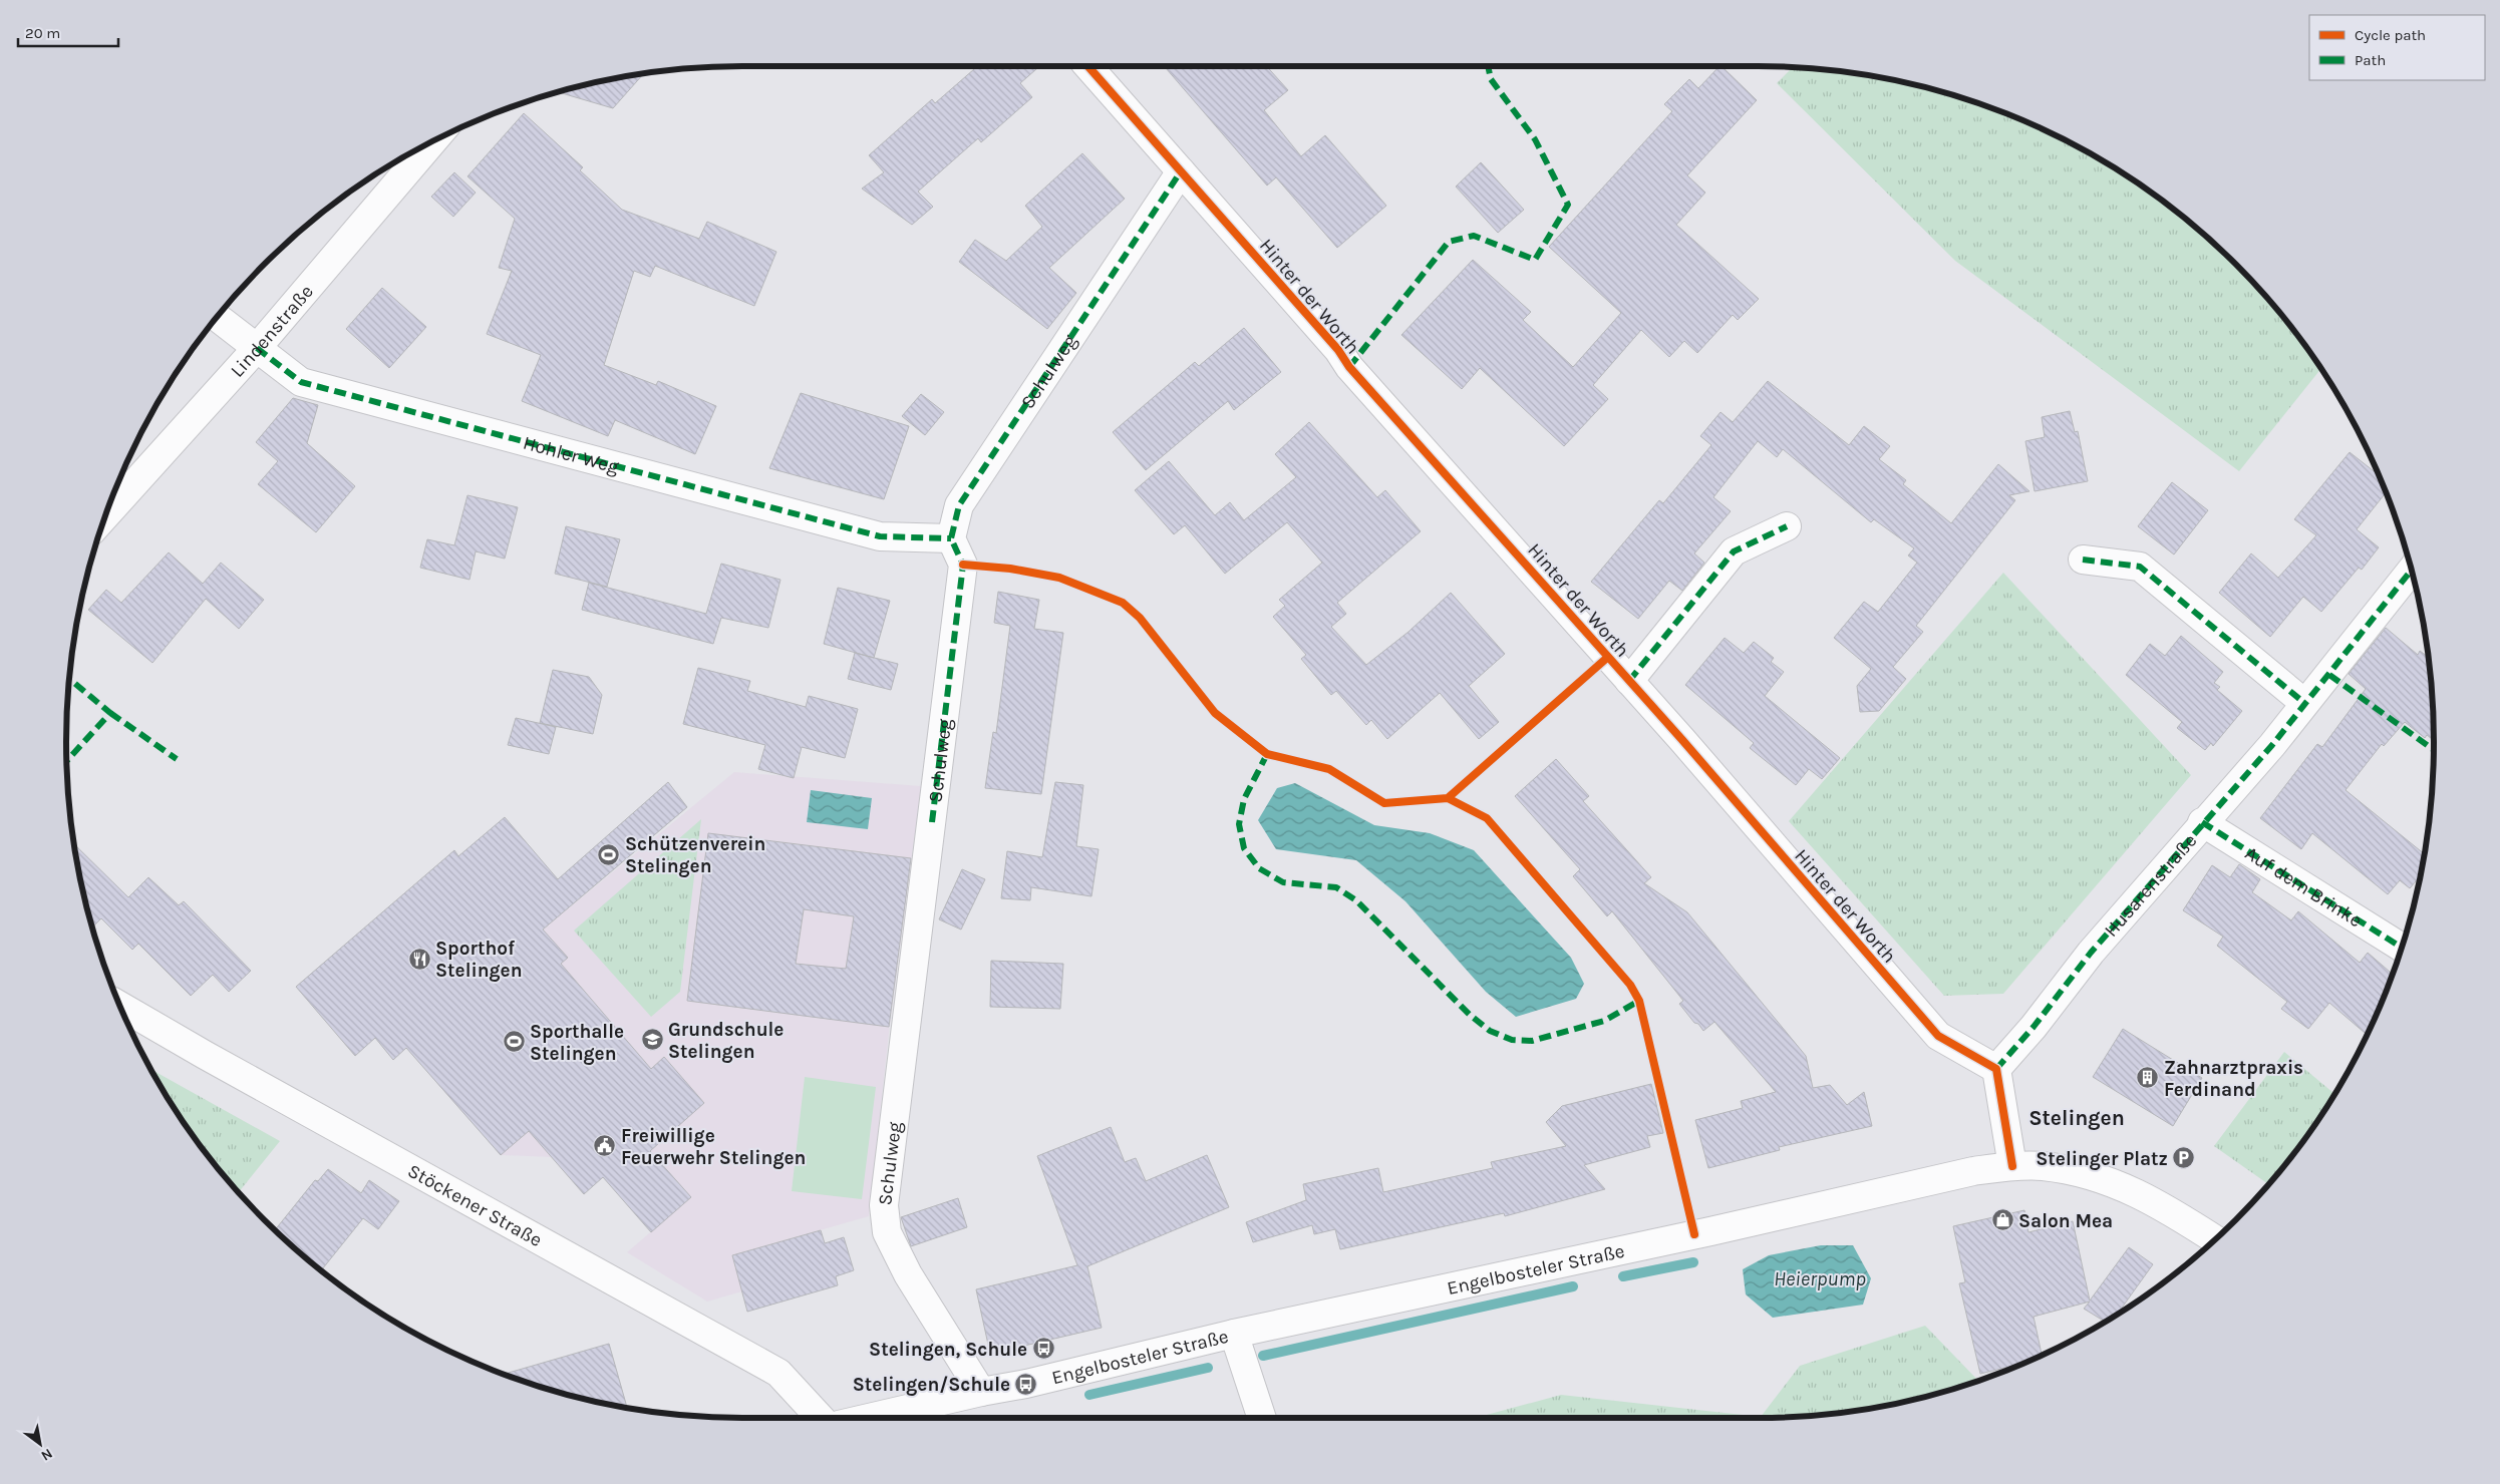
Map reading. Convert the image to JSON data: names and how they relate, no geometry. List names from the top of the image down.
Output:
{
  "streets": {
    "street": [
      "Hinter der Worth",
      "Lindenstraße",
      "Schulweg",
      "Hohler Weg",
      "Husarenstraße",
      "Auf dem Brinke",
      "Stöckener Straße",
      "Engelbosteler Straße"
    ]
  },
  "crossings": [
    ["Hinter der Worth", "Schulweg"],
    ["Hinter der Worth", "Husarenstraße"],
    ["Lindenstraße", "Hohler Weg"],
    ["Schulweg", "Hohler Weg"],
    ["Schulweg", "Engelbosteler Straße"],
    ["Husarenstraße", "Auf dem Brinke"]
  ],
  "districts": ["Stelingen"],
  "water": ["Heierpump"],
  "places": {
    "sports": ["Schützenverein Stelingen", "Sporthalle Stelingen"],
    "restaurant": ["Sporthof Stelingen"],
    "school or university": ["Grundschule Stelingen"],
    "building": ["Zahnarztpraxis Ferdinand"],
    "public building": ["Freiwillige Feuerwehr Stelingen"],
    "parking": ["Stelinger Platz"],
    "shop": ["Salon Mea"],
    "bus stop": ["Stelingen, Schule", "Stelingen/Schule"]
  },
  "legend": ["Cycle path", "Path"],
  "scale_bar": "20 m",
  "north": "bottom right"
}
